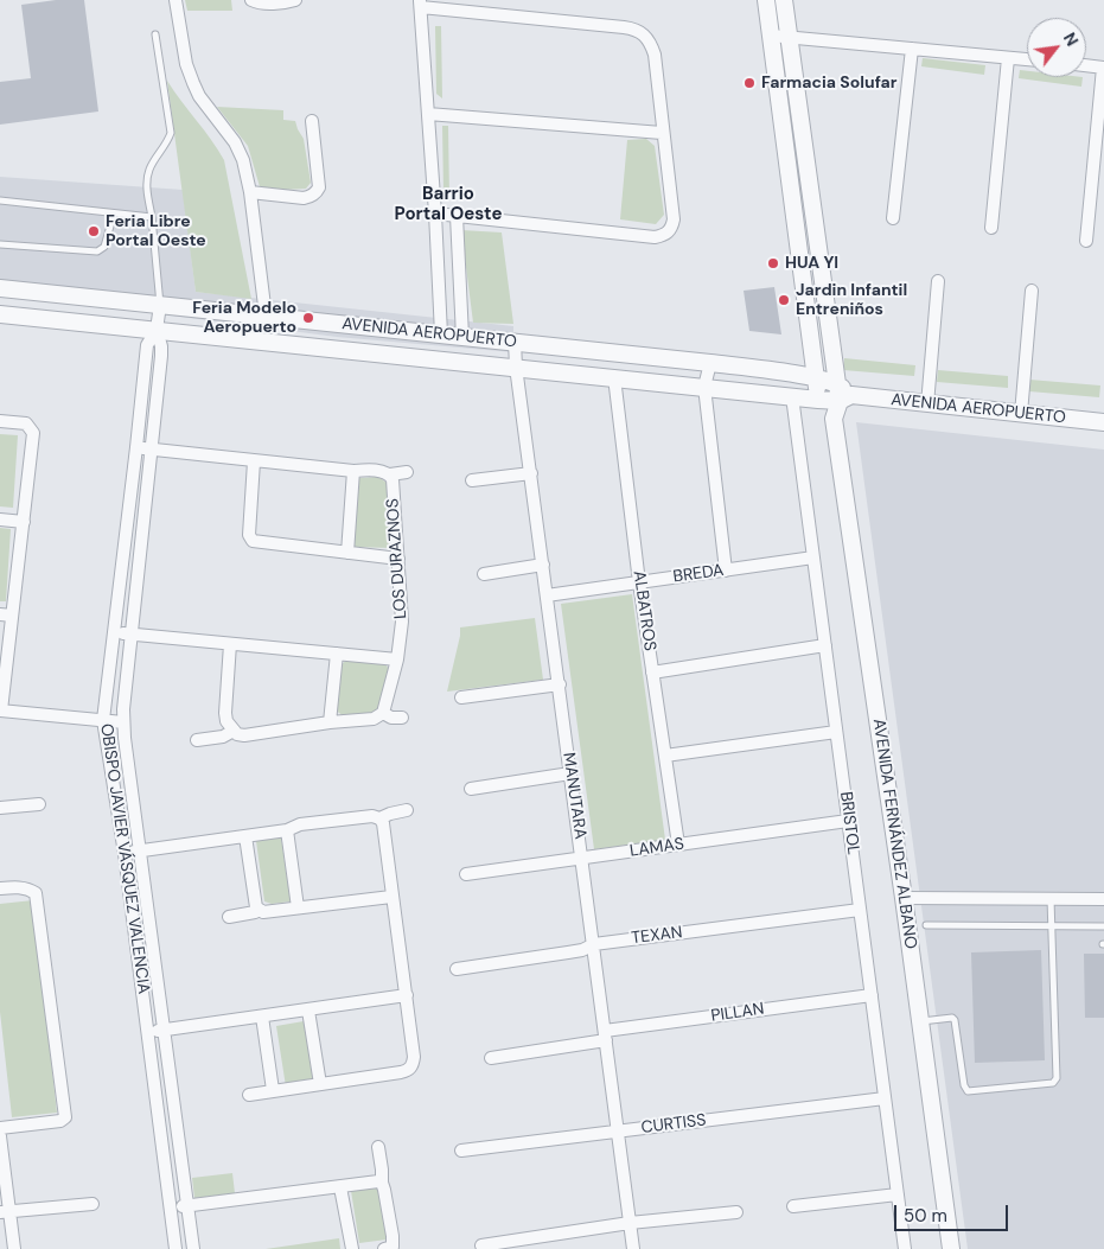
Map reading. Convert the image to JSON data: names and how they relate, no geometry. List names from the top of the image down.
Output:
{
  "streets": {
    "street": [
      "AVENIDA AEROPUERTO",
      "LOS DURAZNOS",
      "BREDA",
      "ALBATROS",
      "MANUTARA",
      "BRISTOL",
      "AVENIDA FERNÁNDEZ ALBANO",
      "LAMAS",
      "OBISPO JAVIER VÁSQUEZ VALENCIA",
      "TEXAN",
      "PILLAN",
      "CURTISS"
    ]
  },
  "crossings": [
    ["AVENIDA AEROPUERTO", "ALBATROS"],
    ["AVENIDA AEROPUERTO", "MANUTARA"],
    ["AVENIDA AEROPUERTO", "BRISTOL"],
    ["AVENIDA AEROPUERTO", "AVENIDA FERNÁNDEZ ALBANO"],
    ["AVENIDA AEROPUERTO", "OBISPO JAVIER VÁSQUEZ VALENCIA"],
    ["LOS DURAZNOS", "OBISPO JAVIER VÁSQUEZ VALENCIA"],
    ["BREDA", "ALBATROS"],
    ["BREDA", "MANUTARA"],
    ["BREDA", "BRISTOL"],
    ["ALBATROS", "LAMAS"],
    ["MANUTARA", "LAMAS"],
    ["MANUTARA", "TEXAN"],
    ["MANUTARA", "PILLAN"],
    ["MANUTARA", "CURTISS"],
    ["BRISTOL", "LAMAS"],
    ["BRISTOL", "TEXAN"],
    ["BRISTOL", "PILLAN"],
    ["BRISTOL", "CURTISS"]
  ],
  "districts": ["Barrio Portal Oeste"],
  "places": [
    "Farmacia Solufar",
    "Feria Libre Portal Oeste",
    "HUA YI",
    "Jardin Infantil Entreniños",
    "Feria Modelo Aeropuerto"
  ],
  "scale_bar": "50 m",
  "north": "top right"
}
